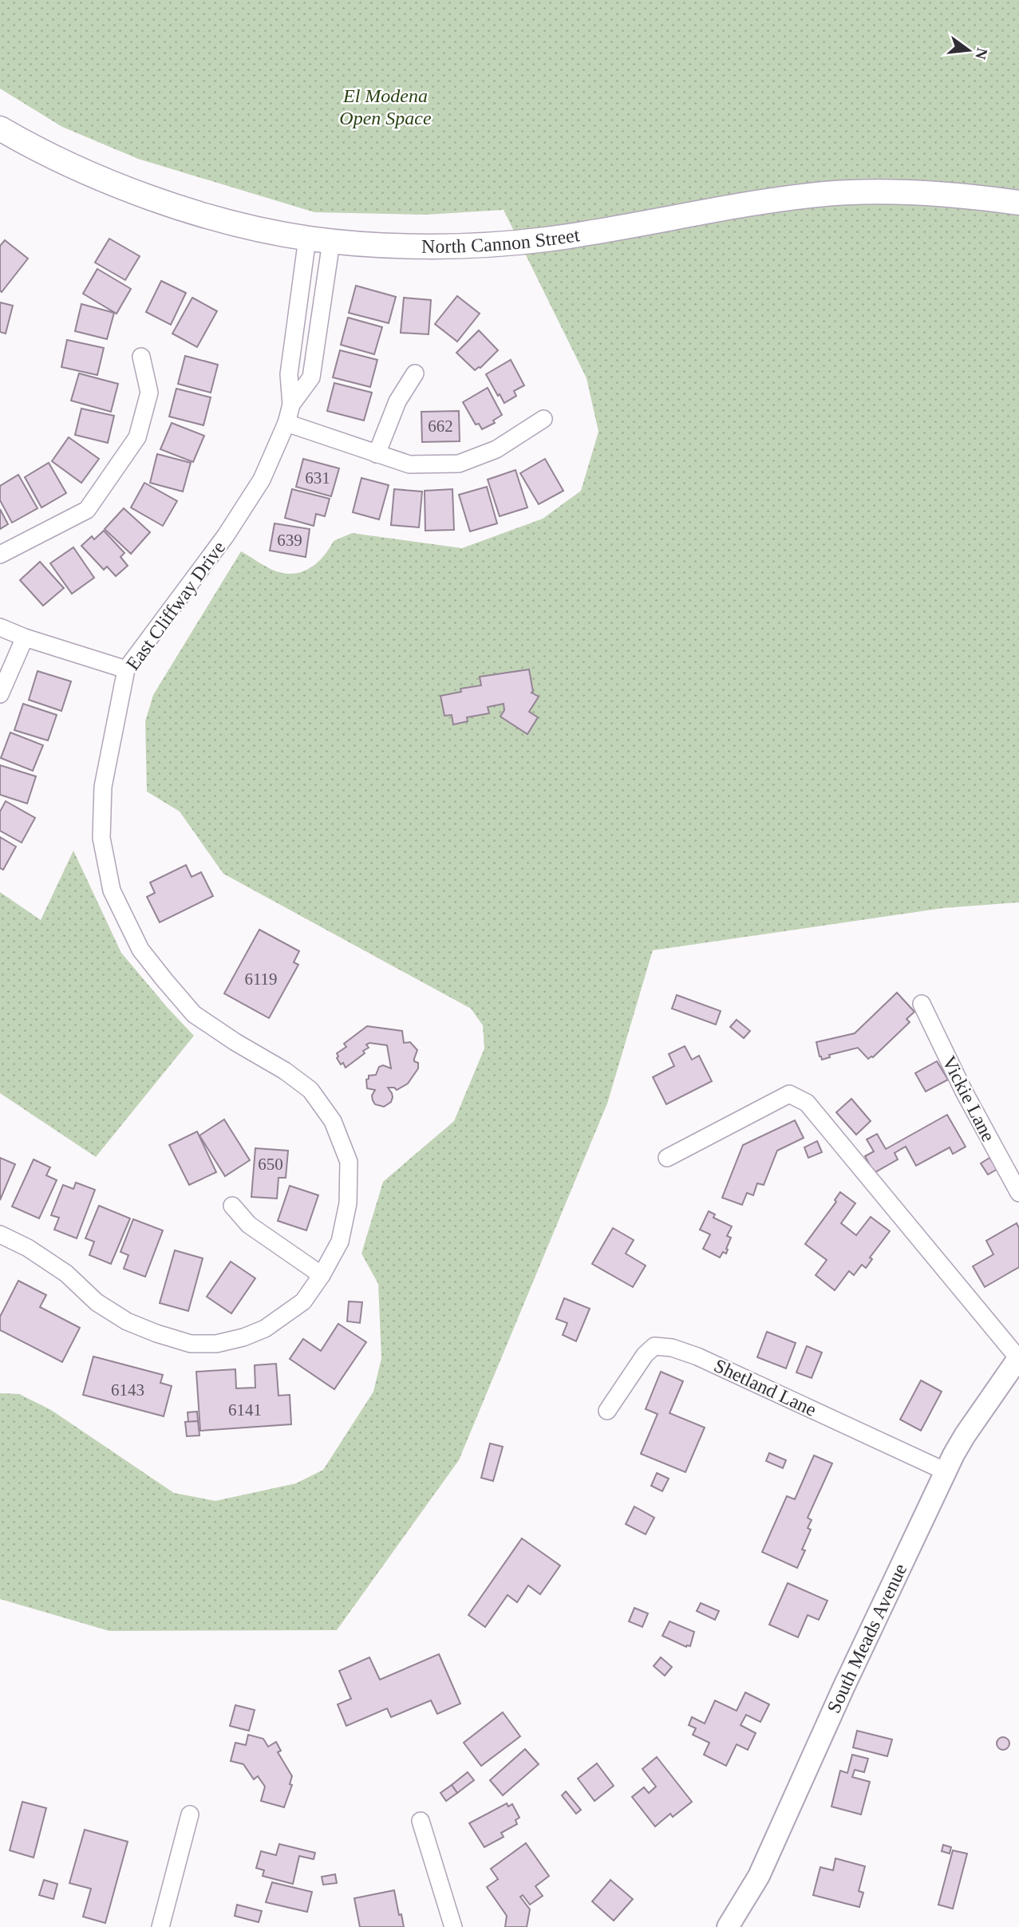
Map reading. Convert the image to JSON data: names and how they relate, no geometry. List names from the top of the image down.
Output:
{
  "streets": {
    "main road": ["North Cannon Street"],
    "street": [
      "East Cliffway Drive",
      "Vickie Lane",
      "Shetland Lane",
      "South Meads Avenue"
    ]
  },
  "crossings": [
    ["North Cannon Street", "East Cliffway Drive"],
    ["Shetland Lane", "South Meads Avenue"]
  ],
  "parks": ["El Modena Open Space"],
  "house_numbers": [
    "662",
    "631",
    "639",
    "6119",
    "650",
    "6143",
    "6141"
  ],
  "north": "right"
}
